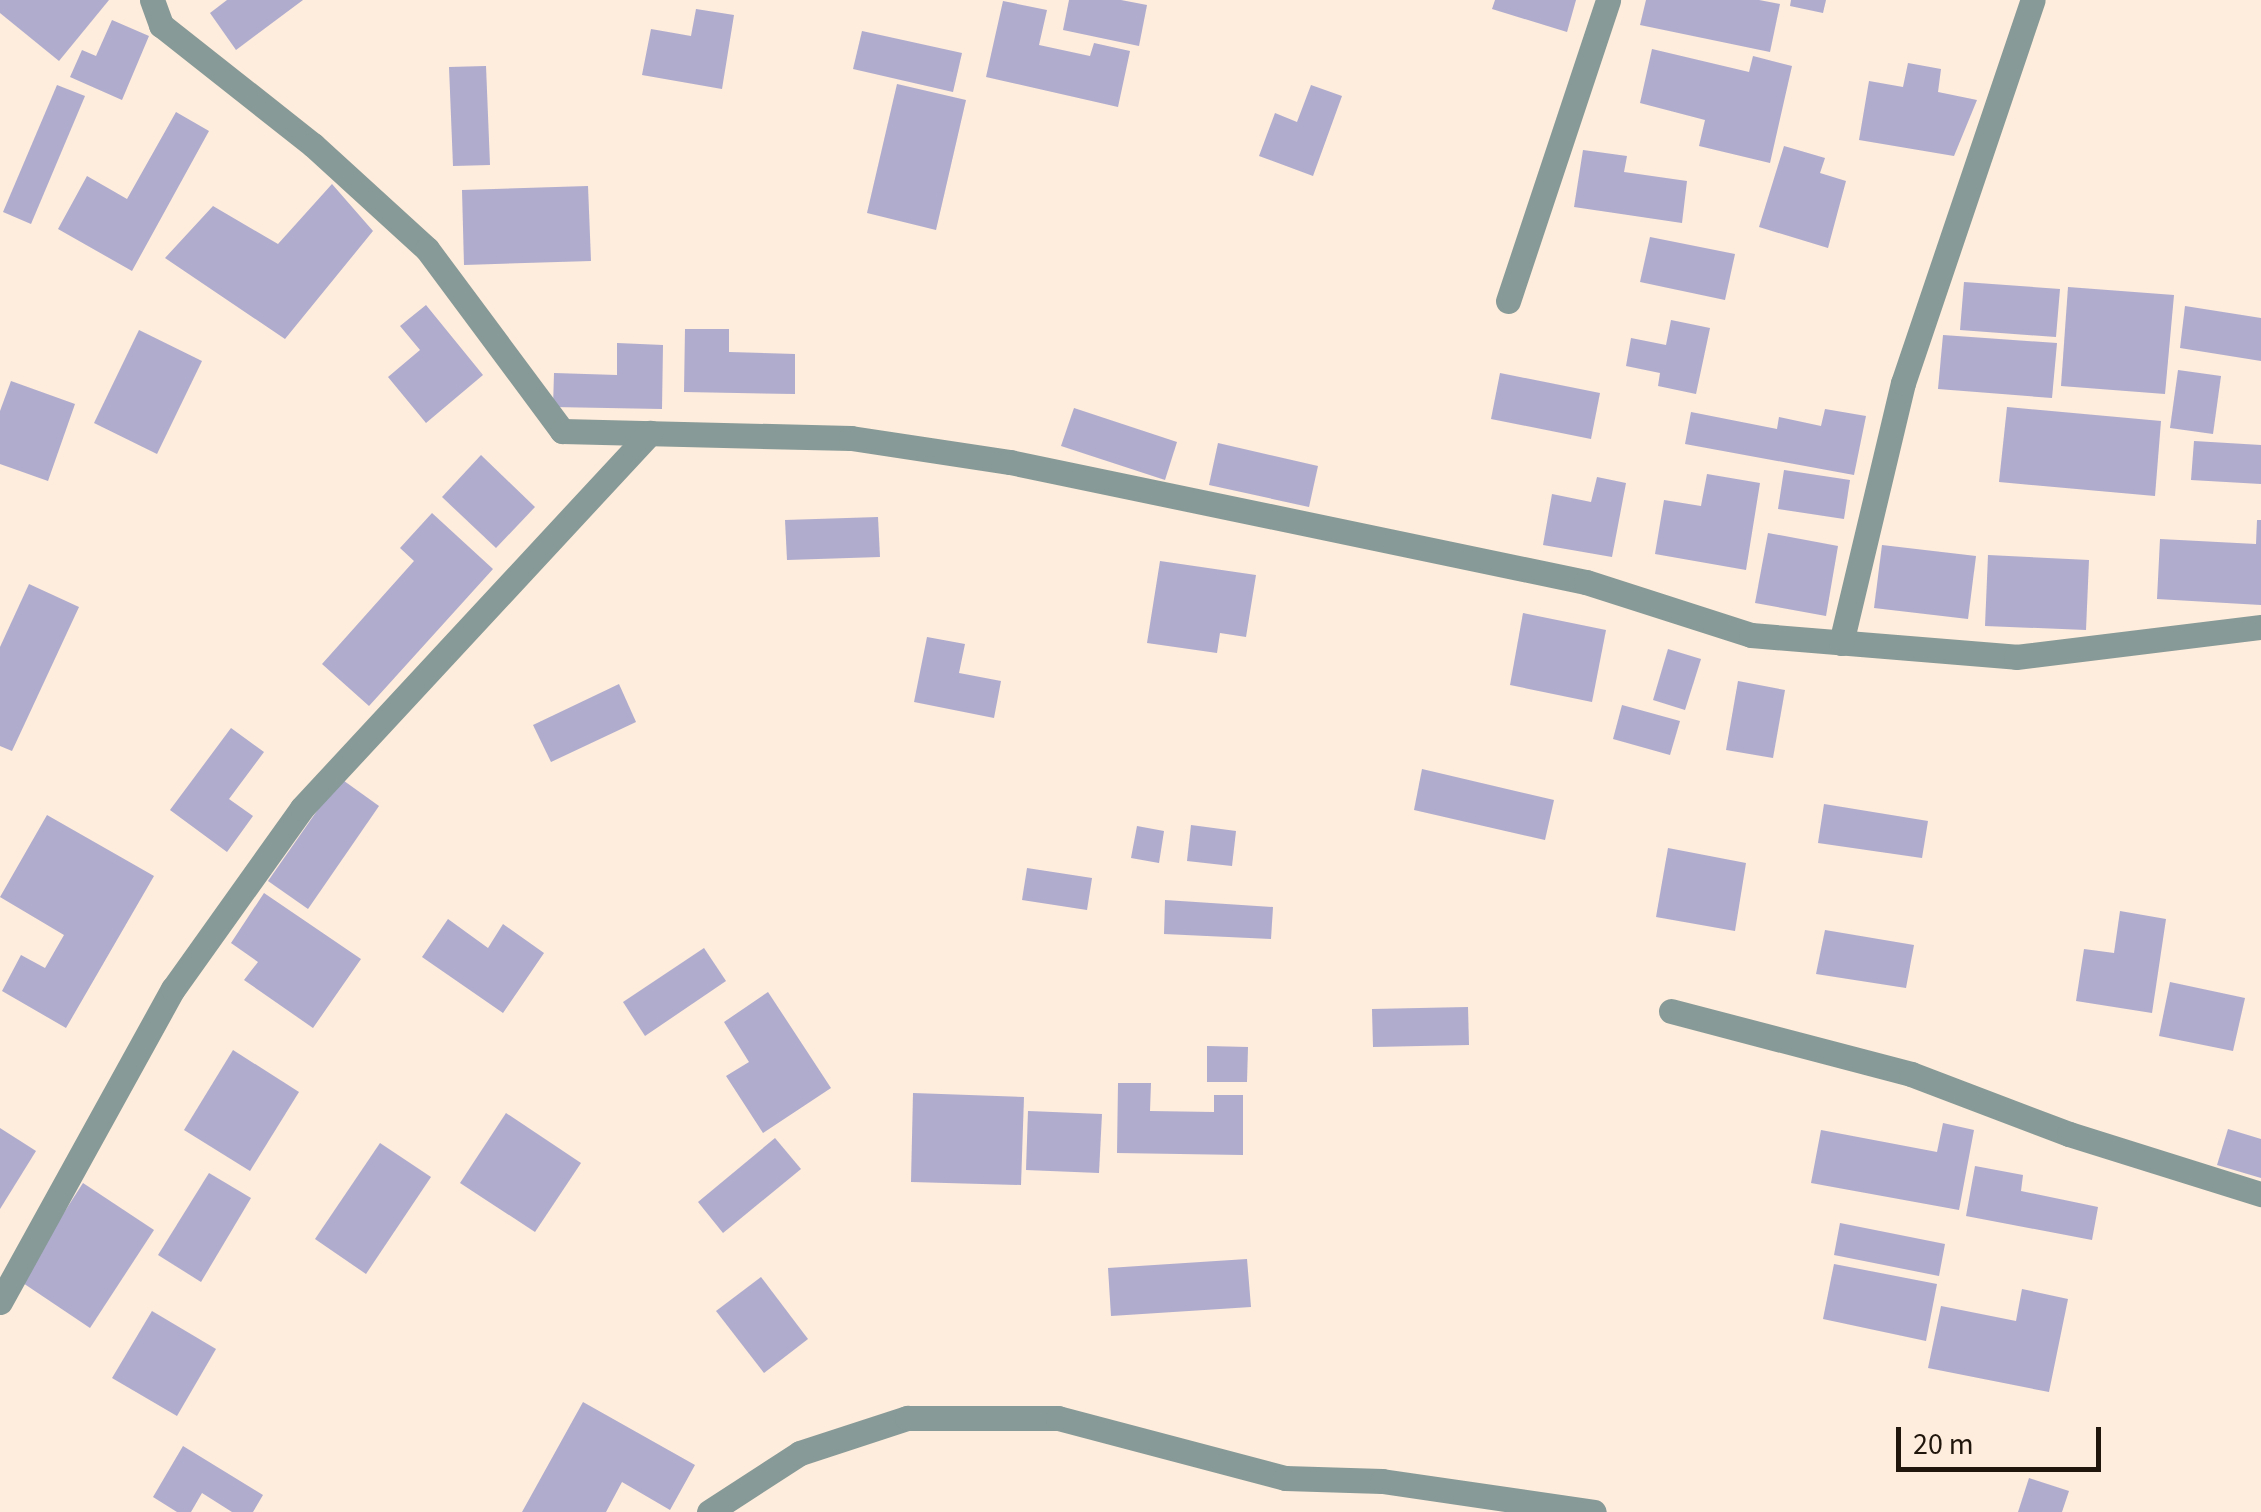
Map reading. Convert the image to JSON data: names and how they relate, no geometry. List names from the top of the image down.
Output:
{
  "scale_bar": "20 m"
}
